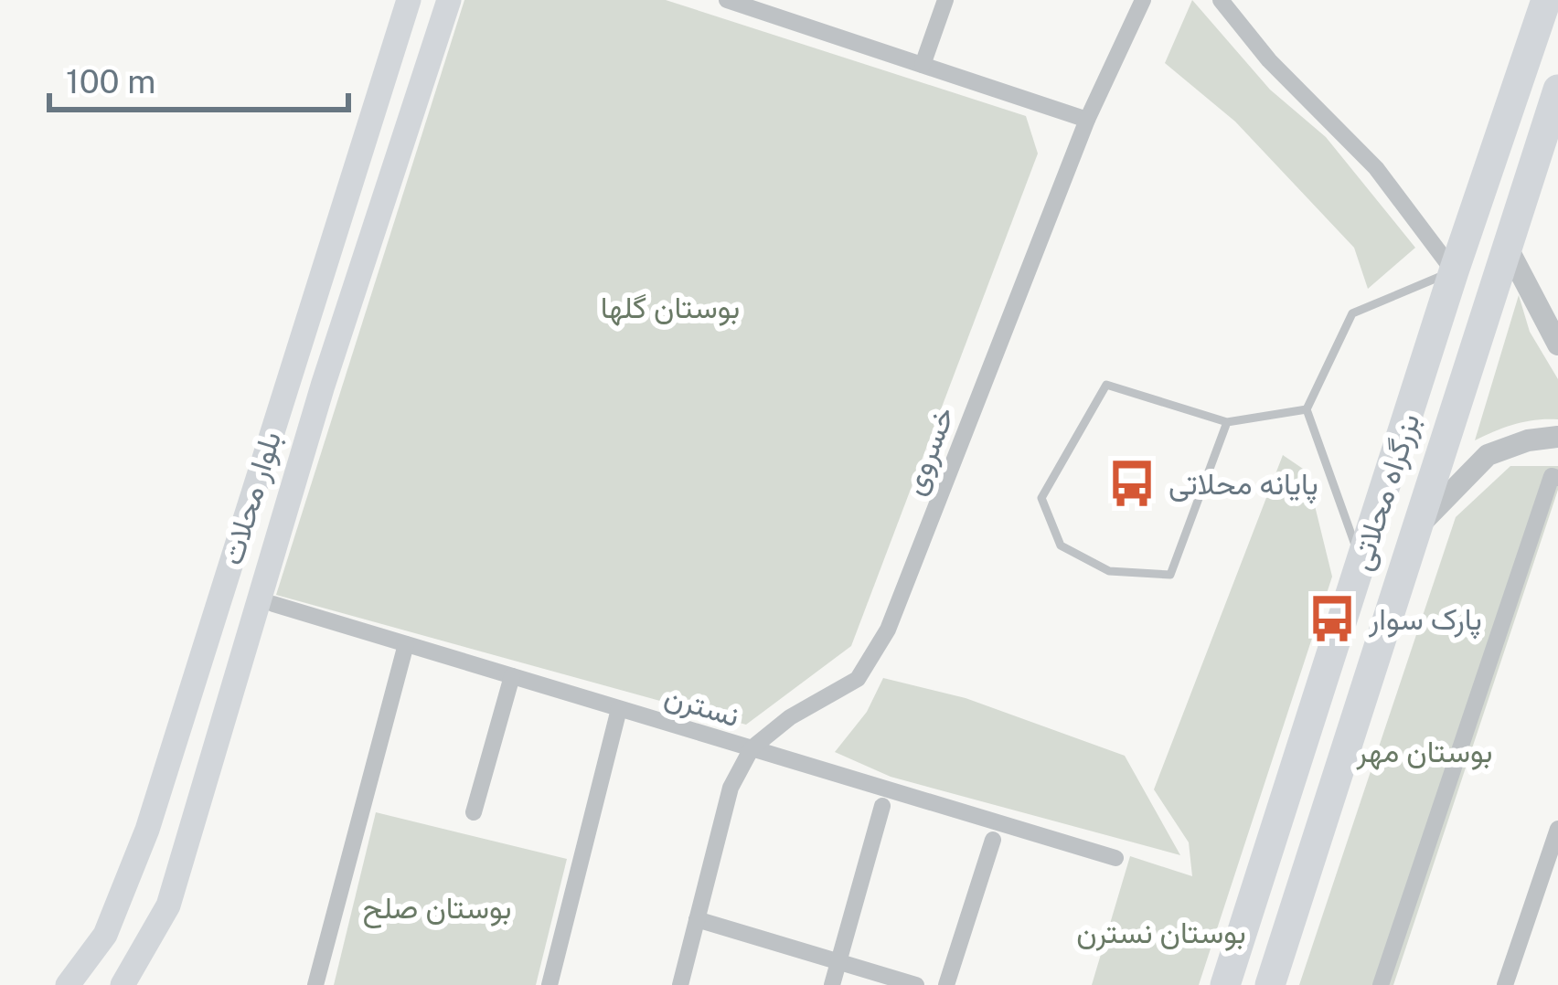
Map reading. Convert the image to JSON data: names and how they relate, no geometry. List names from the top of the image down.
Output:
{
  "streets": {
    "highway": ["بزرگراه محلاتی"],
    "main road": ["بلوار محلات"],
    "street": ["خسروی", "نسترن"]
  },
  "crossings": [
    ["خسروی", "نسترن"]
  ],
  "parks": [
    "بوستان گلها",
    "بوستان مهر",
    "بوستان صلح",
    "بوستان نسترن"
  ],
  "places": {
    "bus stop": ["پایانه محلاتی", "پارک سوار"]
  },
  "scale_bar": "100 m"
}
